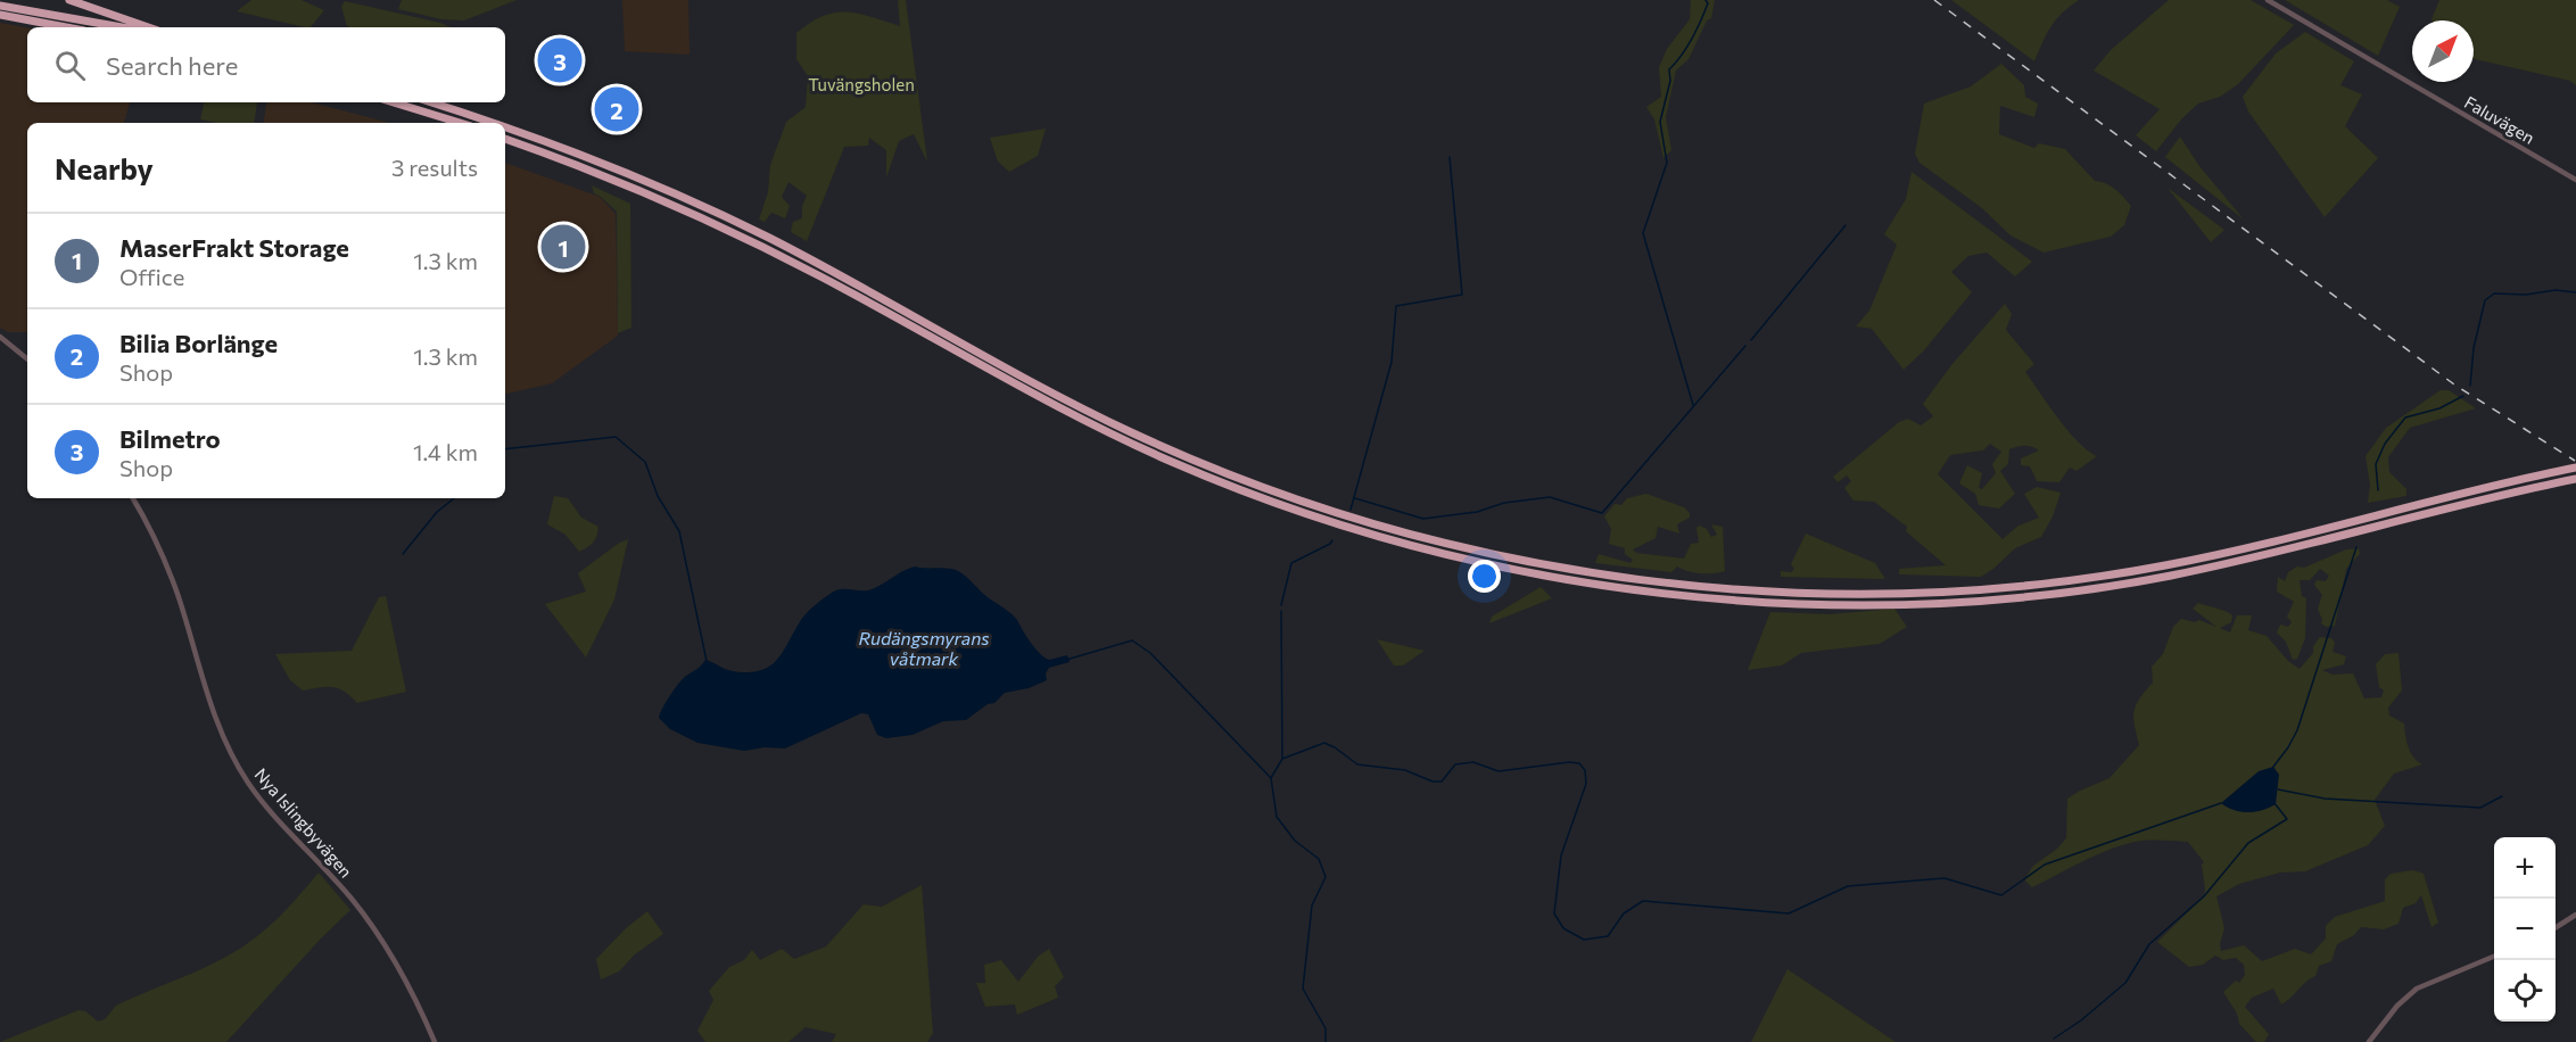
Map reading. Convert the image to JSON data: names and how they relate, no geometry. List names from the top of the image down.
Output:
{
  "streets": {
    "street": ["Faluvägen", "Nya Islingbyvägen"]
  },
  "water": ["Rudängsmyrans våtmark"],
  "parks": ["Tuvängsholen"],
  "north": "top right",
  "page": {
    "search": "Search here",
    "pins": ["3", "2", "1"],
    "heading": ["Nearby", "3 results"],
    "list": [
      {
        "mark": "1",
        "name": "MaserFrakt Storage",
        "note": "Office",
        "value": "1.3 km"
      },
      {
        "mark": "2",
        "name": "Bilia Borlänge",
        "note": "Shop",
        "value": "1.3 km"
      },
      {
        "mark": "3",
        "name": "Bilmetro",
        "note": "Shop",
        "value": "1.4 km"
      }
    ],
    "map_buttons": ["+", "−"]
  }
}
